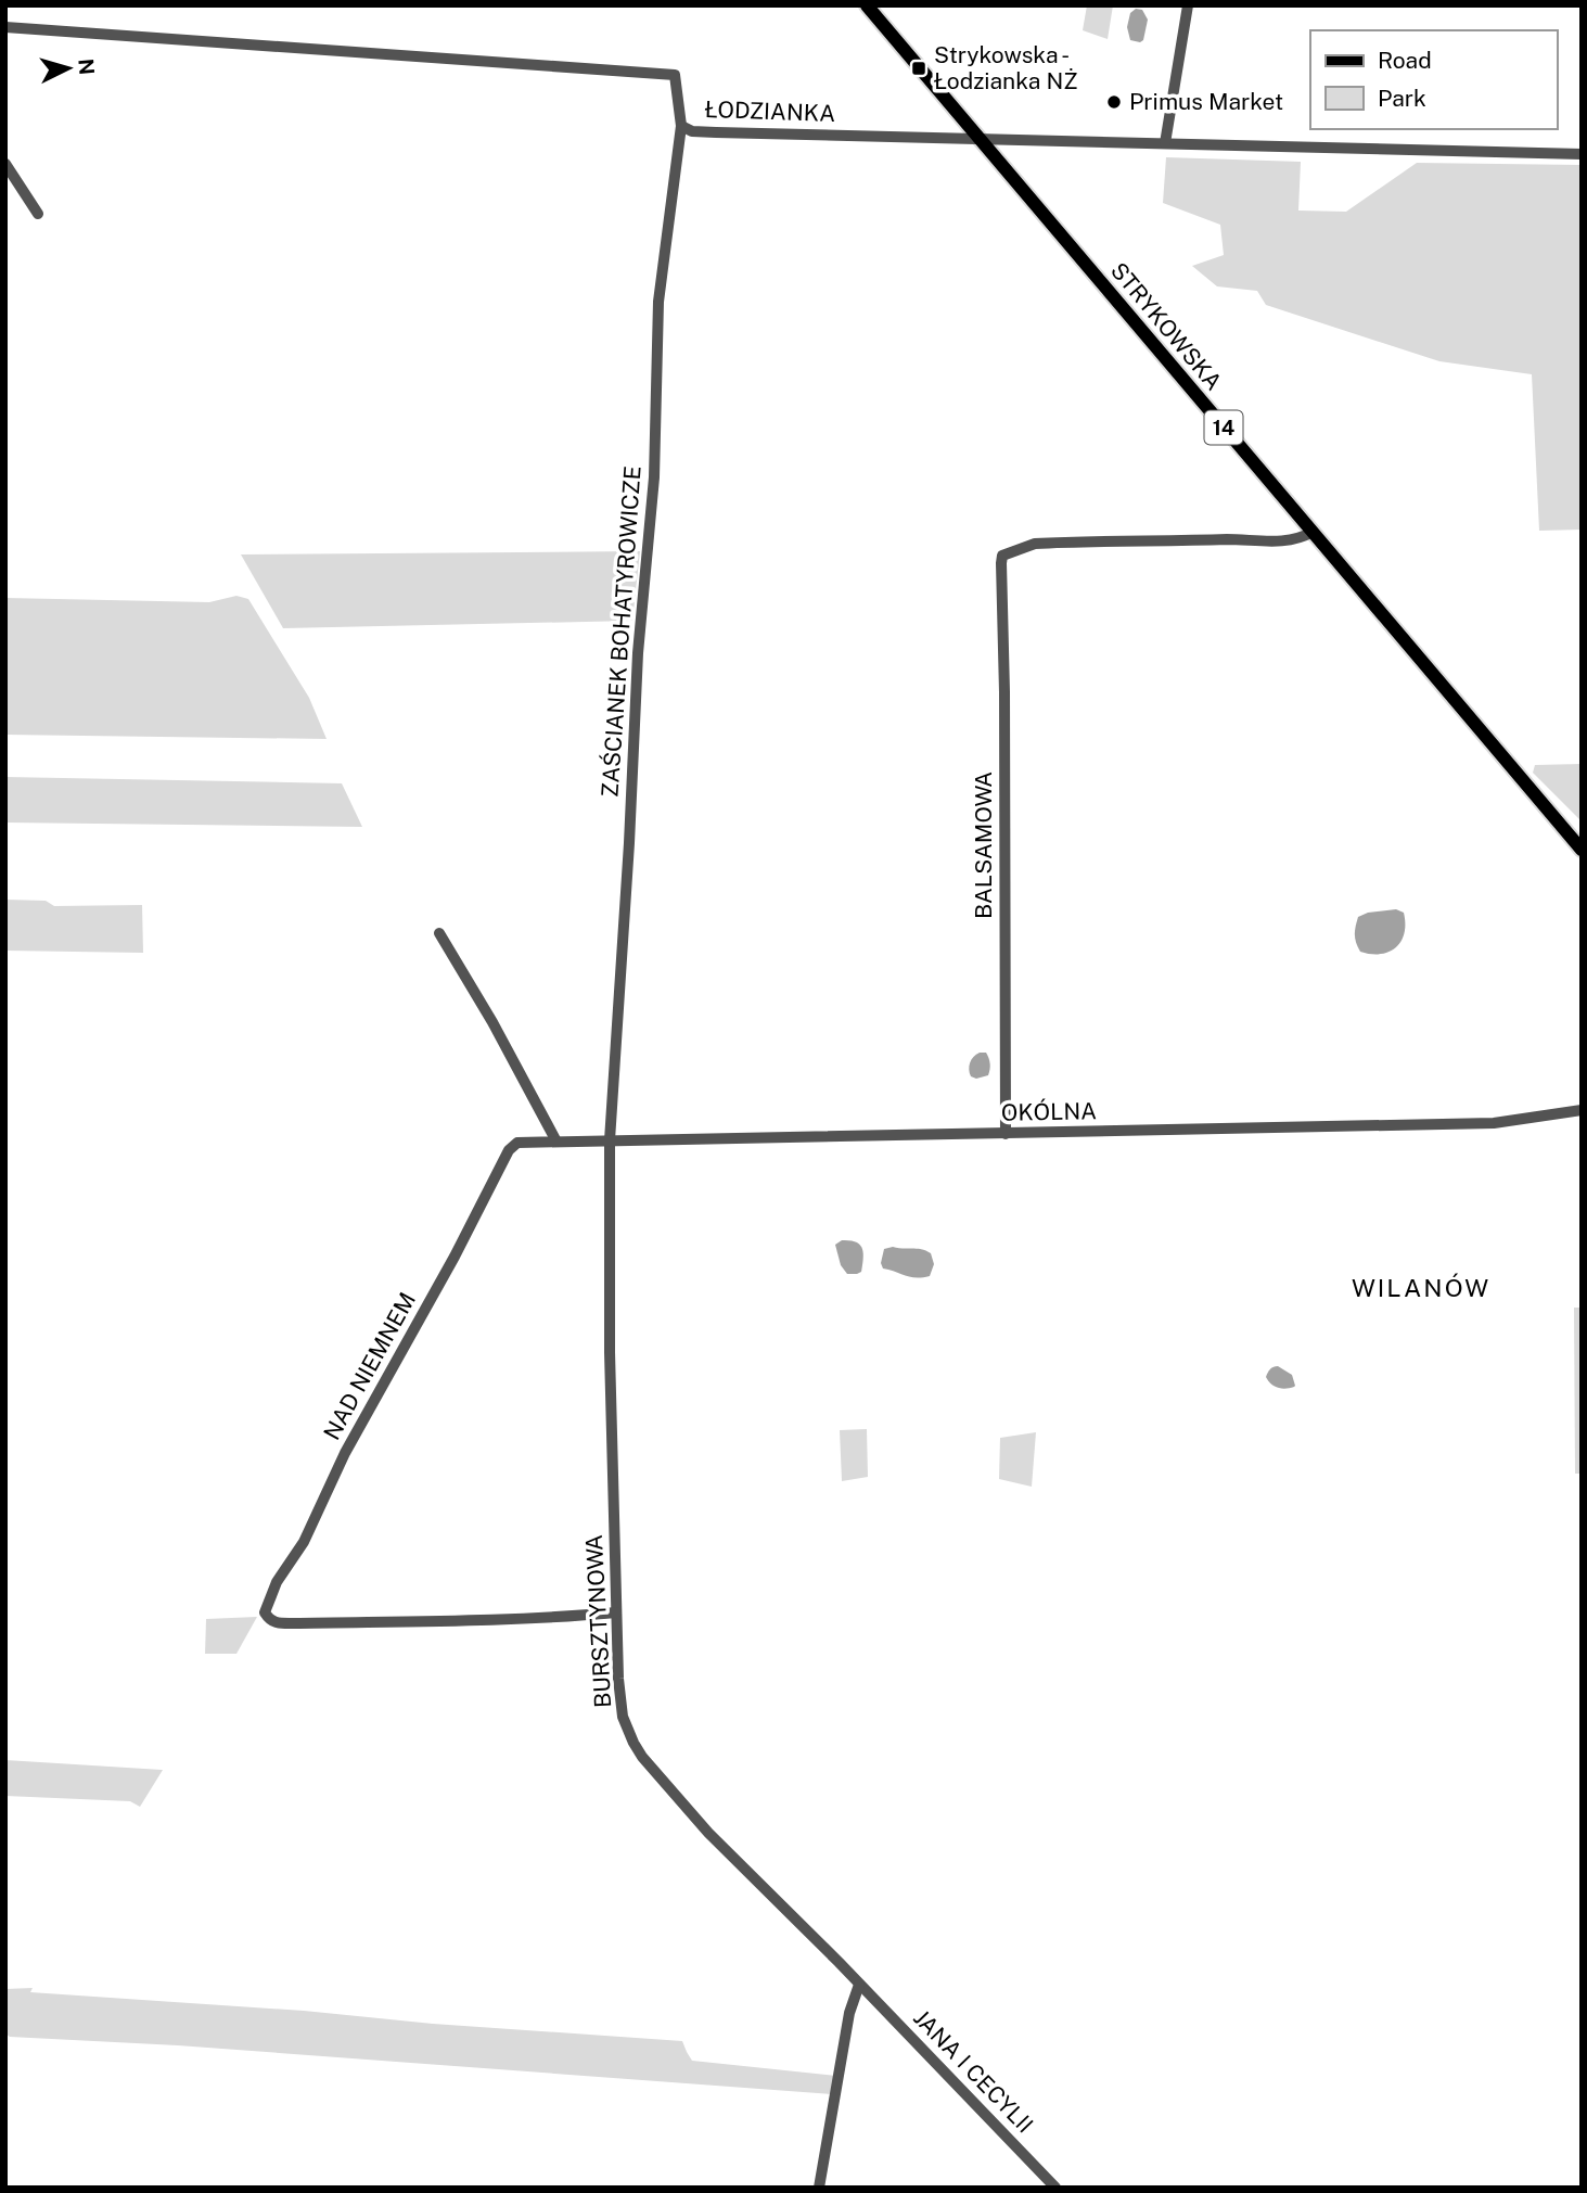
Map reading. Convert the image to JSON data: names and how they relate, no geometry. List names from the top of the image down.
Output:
{
  "streets": {
    "main road": ["STRYKOWSKA", "14"],
    "street": [
      "ŁODZIANKA",
      "ZAŚCIANEK BOHATYROWICZE",
      "BALSAMOWA",
      "OKÓLNA",
      "NAD NIEMNEM",
      "BURSZTYNOWA",
      "JANA I CECYLII"
    ]
  },
  "crossings": [
    ["ŁODZIANKA", "STRYKOWSKA"],
    ["ŁODZIANKA", "ZAŚCIANEK BOHATYROWICZE"],
    ["STRYKOWSKA", "BALSAMOWA"],
    ["ZAŚCIANEK BOHATYROWICZE", "OKÓLNA"],
    ["ZAŚCIANEK BOHATYROWICZE", "BURSZTYNOWA"],
    ["BALSAMOWA", "OKÓLNA"],
    ["OKÓLNA", "NAD NIEMNEM"],
    ["OKÓLNA", "BURSZTYNOWA"],
    ["NAD NIEMNEM", "BURSZTYNOWA"],
    ["BURSZTYNOWA", "JANA I CECYLII"]
  ],
  "districts": ["WILANÓW"],
  "places": {
    "transit": ["Strykowska - Łodzianka NŻ"],
    "other": ["Primus Market"]
  },
  "legend": ["Road", "Park"],
  "north": "right"
}
